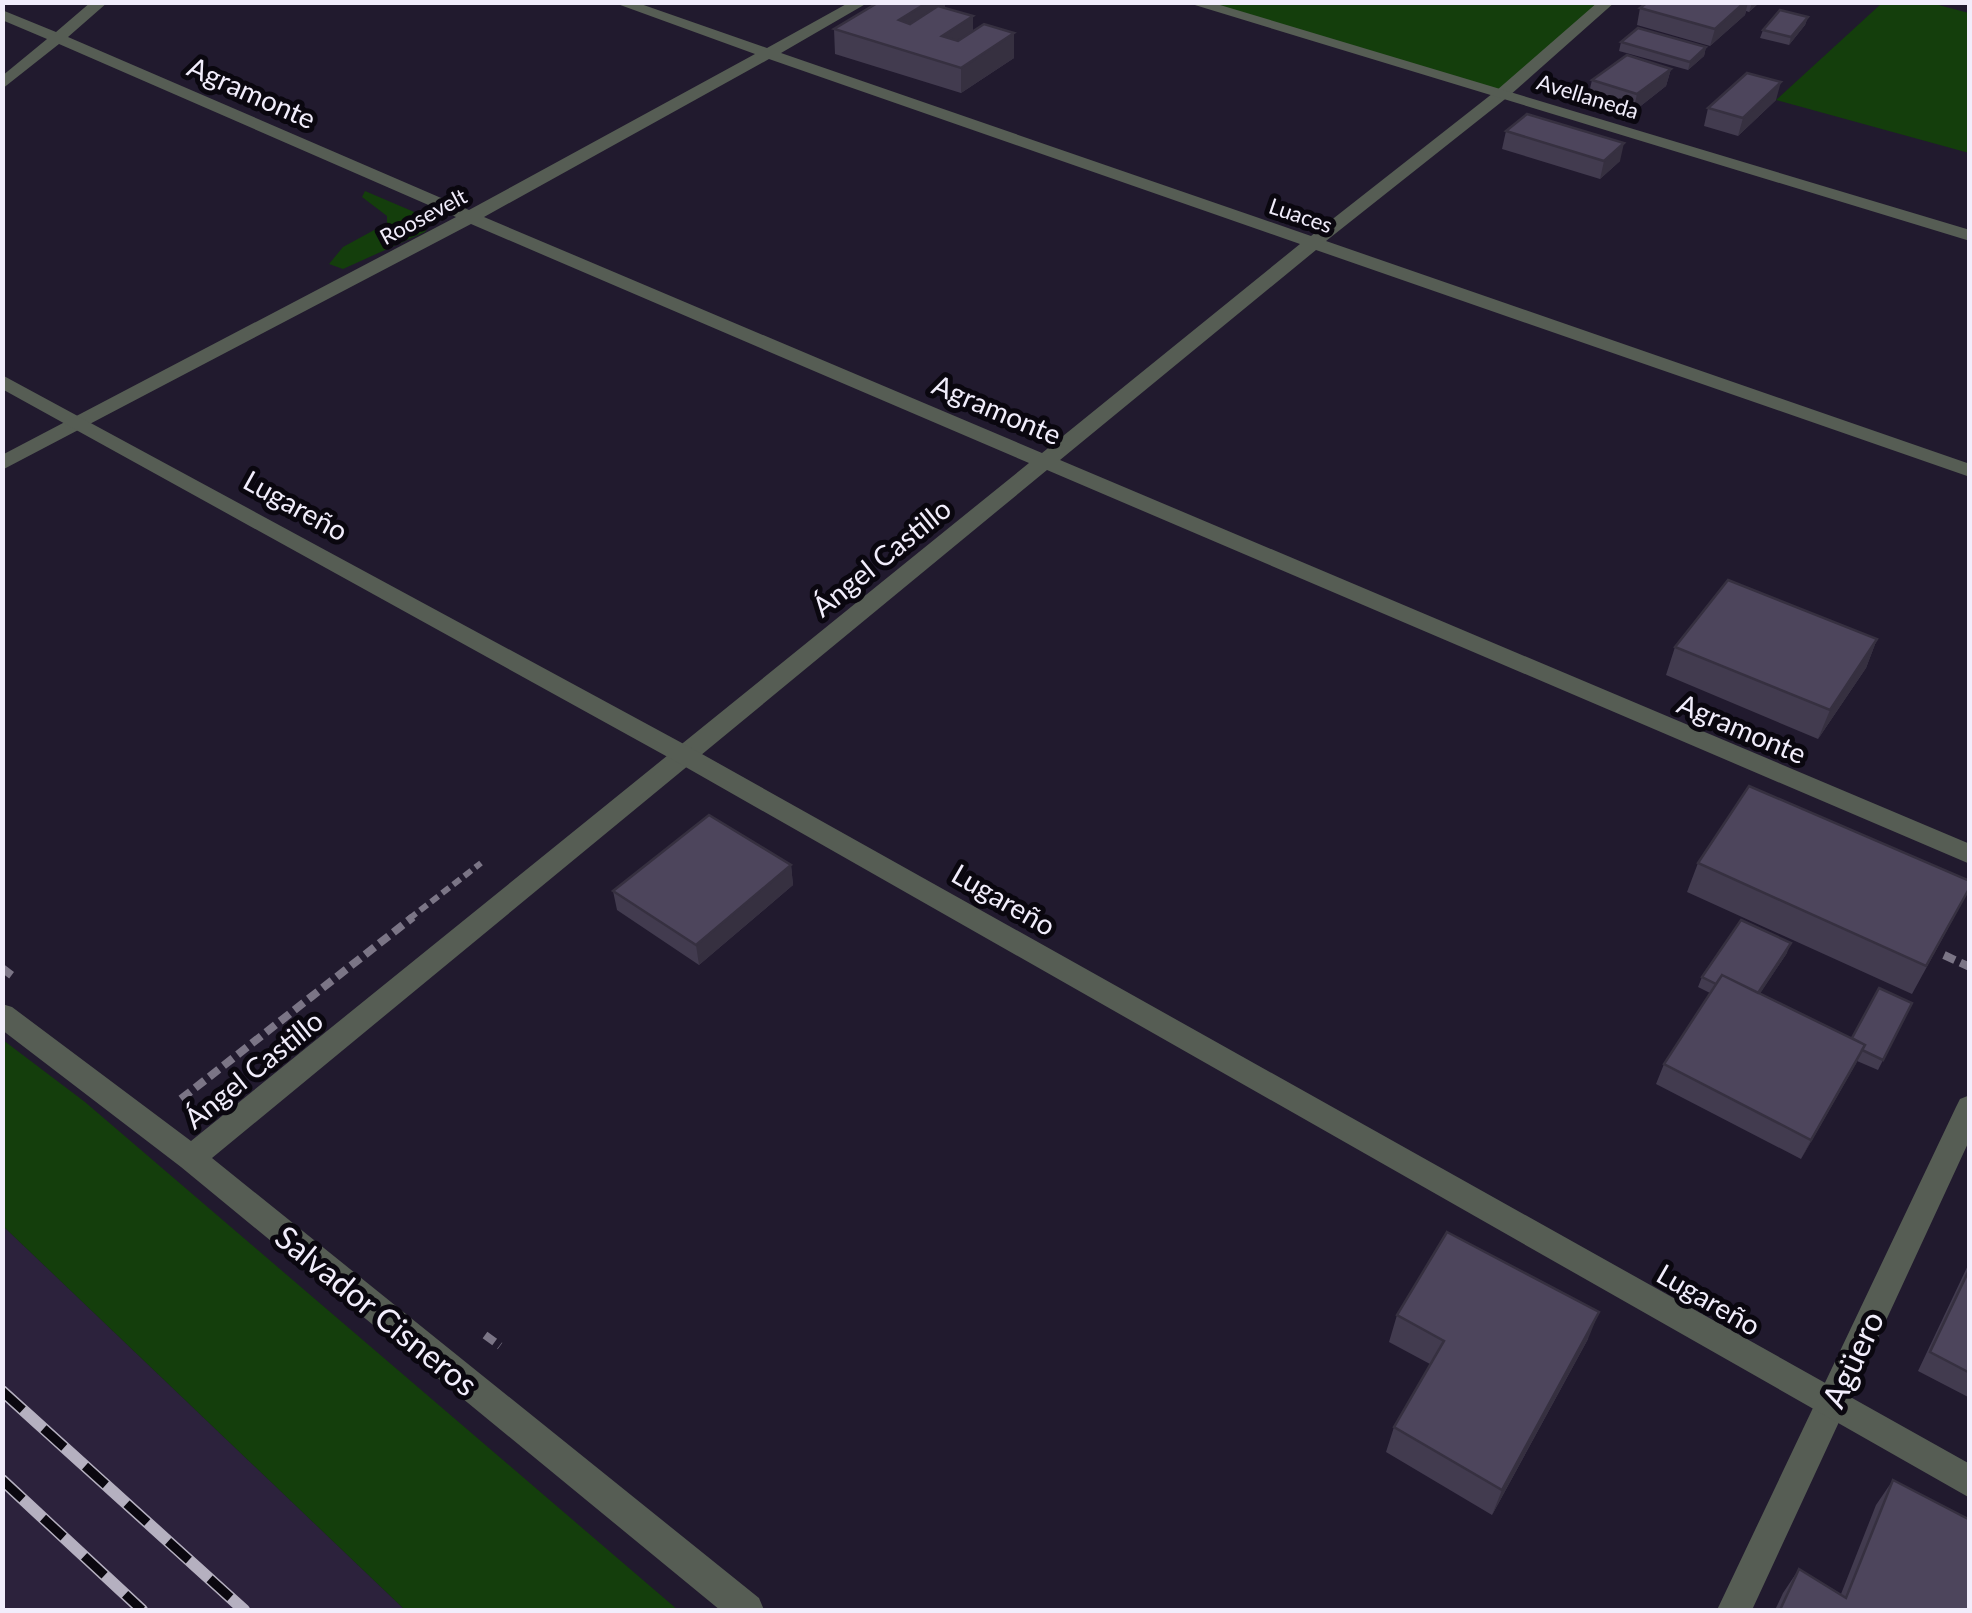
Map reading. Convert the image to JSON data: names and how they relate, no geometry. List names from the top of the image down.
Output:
{
  "streets": {
    "street": [
      "Agramonte",
      "Avellaneda",
      "Luaces",
      "Roosevelt",
      "Lugareño",
      "Ángel Castillo",
      "Salvador Cisneros",
      "Agüero"
    ]
  },
  "crossings": [
    ["Agramonte", "Roosevelt"],
    ["Agramonte", "Ángel Castillo"],
    ["Avellaneda", "Ángel Castillo"],
    ["Luaces", "Roosevelt"],
    ["Luaces", "Ángel Castillo"],
    ["Roosevelt", "Lugareño"],
    ["Lugareño", "Ángel Castillo"],
    ["Lugareño", "Agüero"],
    ["Ángel Castillo", "Salvador Cisneros"]
  ]
}
